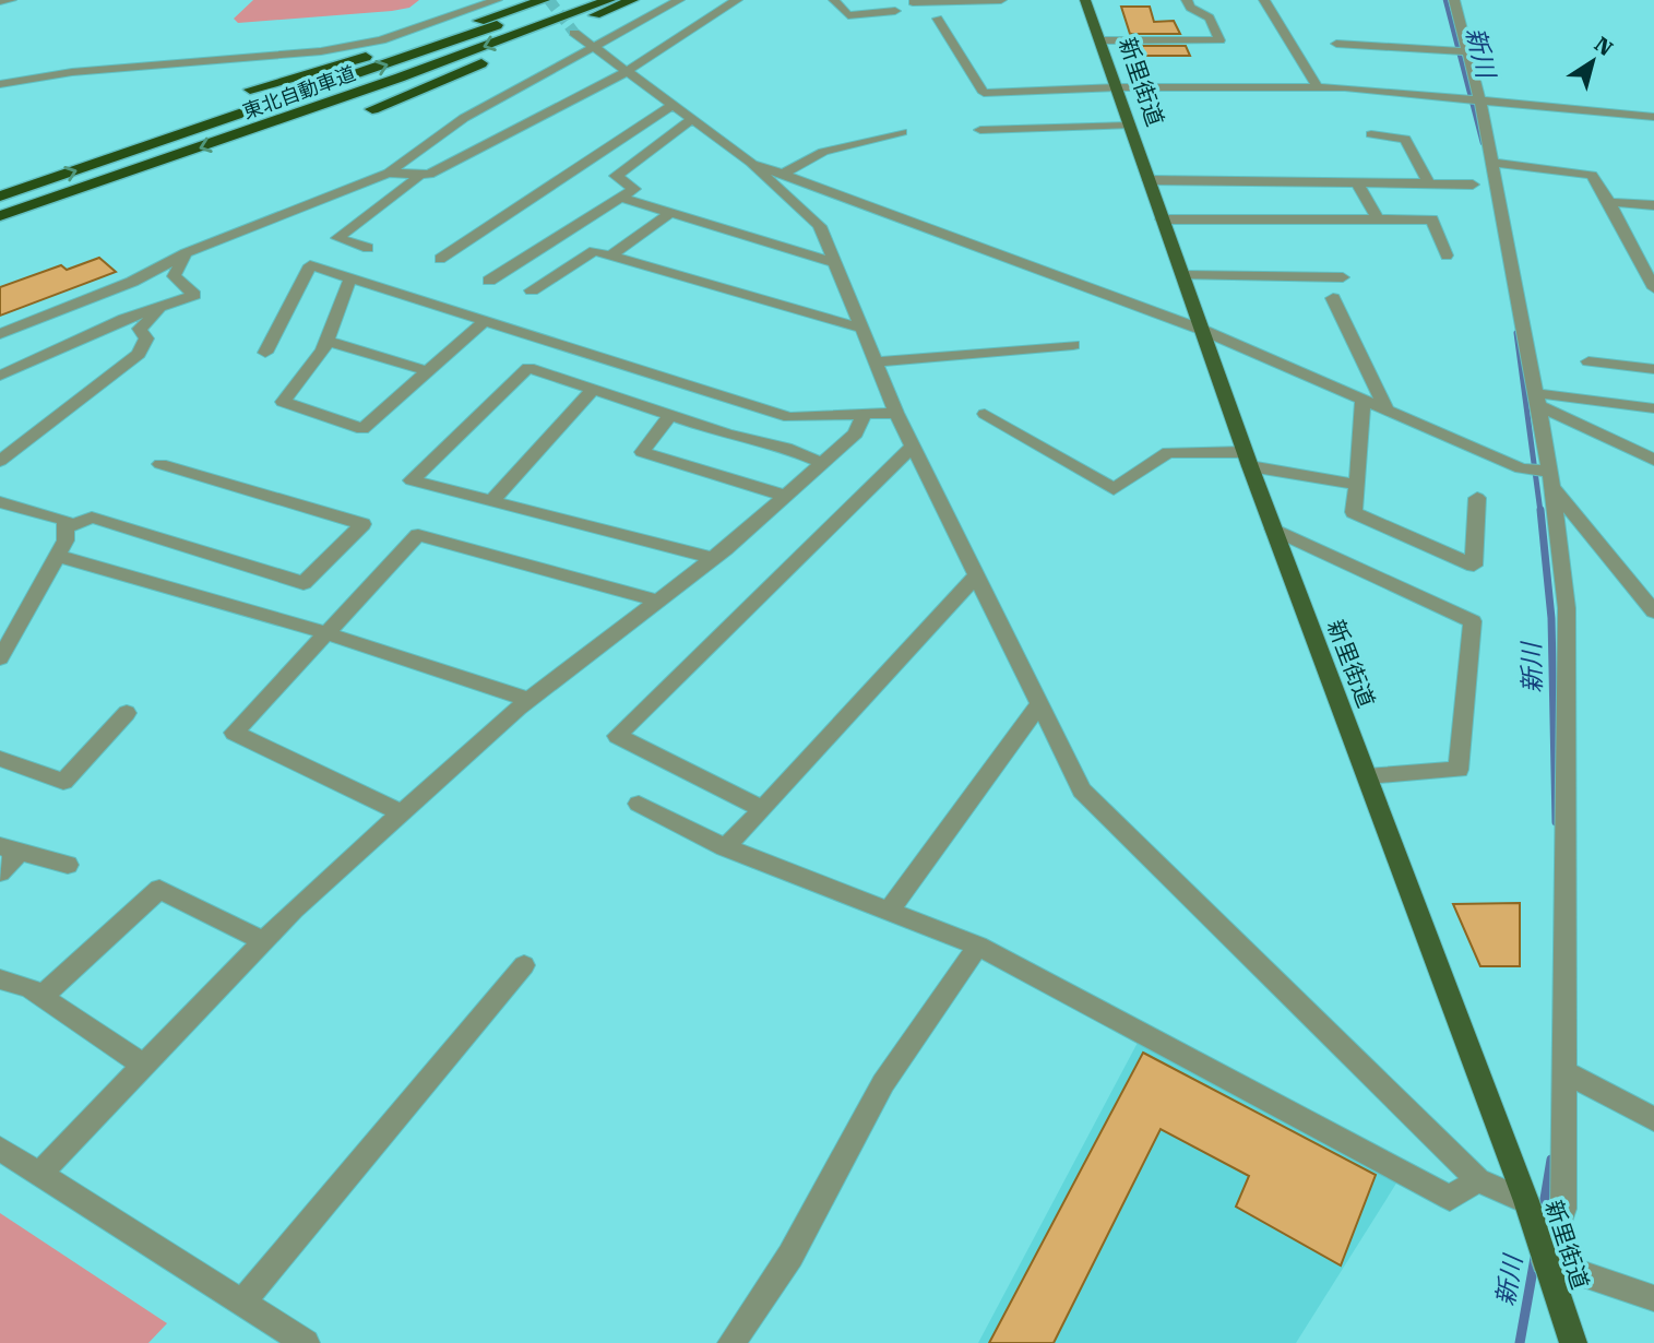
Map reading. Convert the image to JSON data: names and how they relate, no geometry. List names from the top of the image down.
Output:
{
  "streets": {
    "highway": ["東北自動車道"],
    "main road": ["新里街道"]
  },
  "water": ["新川"],
  "north": "top right"
}
